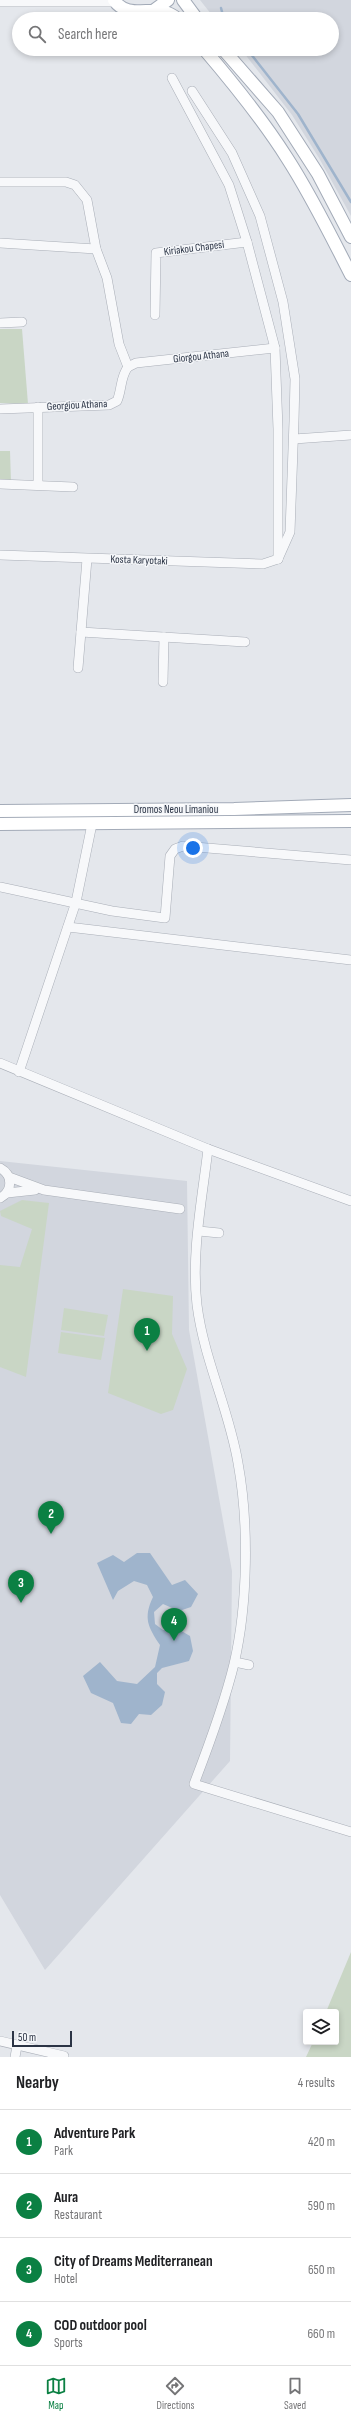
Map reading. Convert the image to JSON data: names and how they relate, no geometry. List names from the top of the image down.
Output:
{
  "streets": {
    "main road": ["Dromos Neou Limaniou"],
    "street": [
      "Kiriakou Chapesi",
      "Giorgou Athana",
      "Georgiou Athana",
      "Kosta Karyotaki"
    ]
  },
  "crossings": [
    ["Giorgou Athana", "Georgiou Athana"]
  ],
  "scale_bar": "50 m",
  "page": {
    "search": "Search here",
    "pins": [
      "1",
      "2",
      "3",
      "4"
    ],
    "scale": "50 m",
    "heading": ["Nearby", "4 results"],
    "list": [
      {
        "mark": "1",
        "name": "Adventure Park",
        "note": "Park",
        "value": "420 m"
      },
      {
        "mark": "2",
        "name": "Aura",
        "note": "Restaurant",
        "value": "590 m"
      },
      {
        "mark": "3",
        "name": "City of Dreams Mediterranean",
        "note": "Hotel",
        "value": "650 m"
      },
      {
        "mark": "4",
        "name": "COD outdoor pool",
        "note": "Sports",
        "value": "660 m"
      }
    ],
    "nav": ["Map", "Directions", "Saved"]
  }
}
